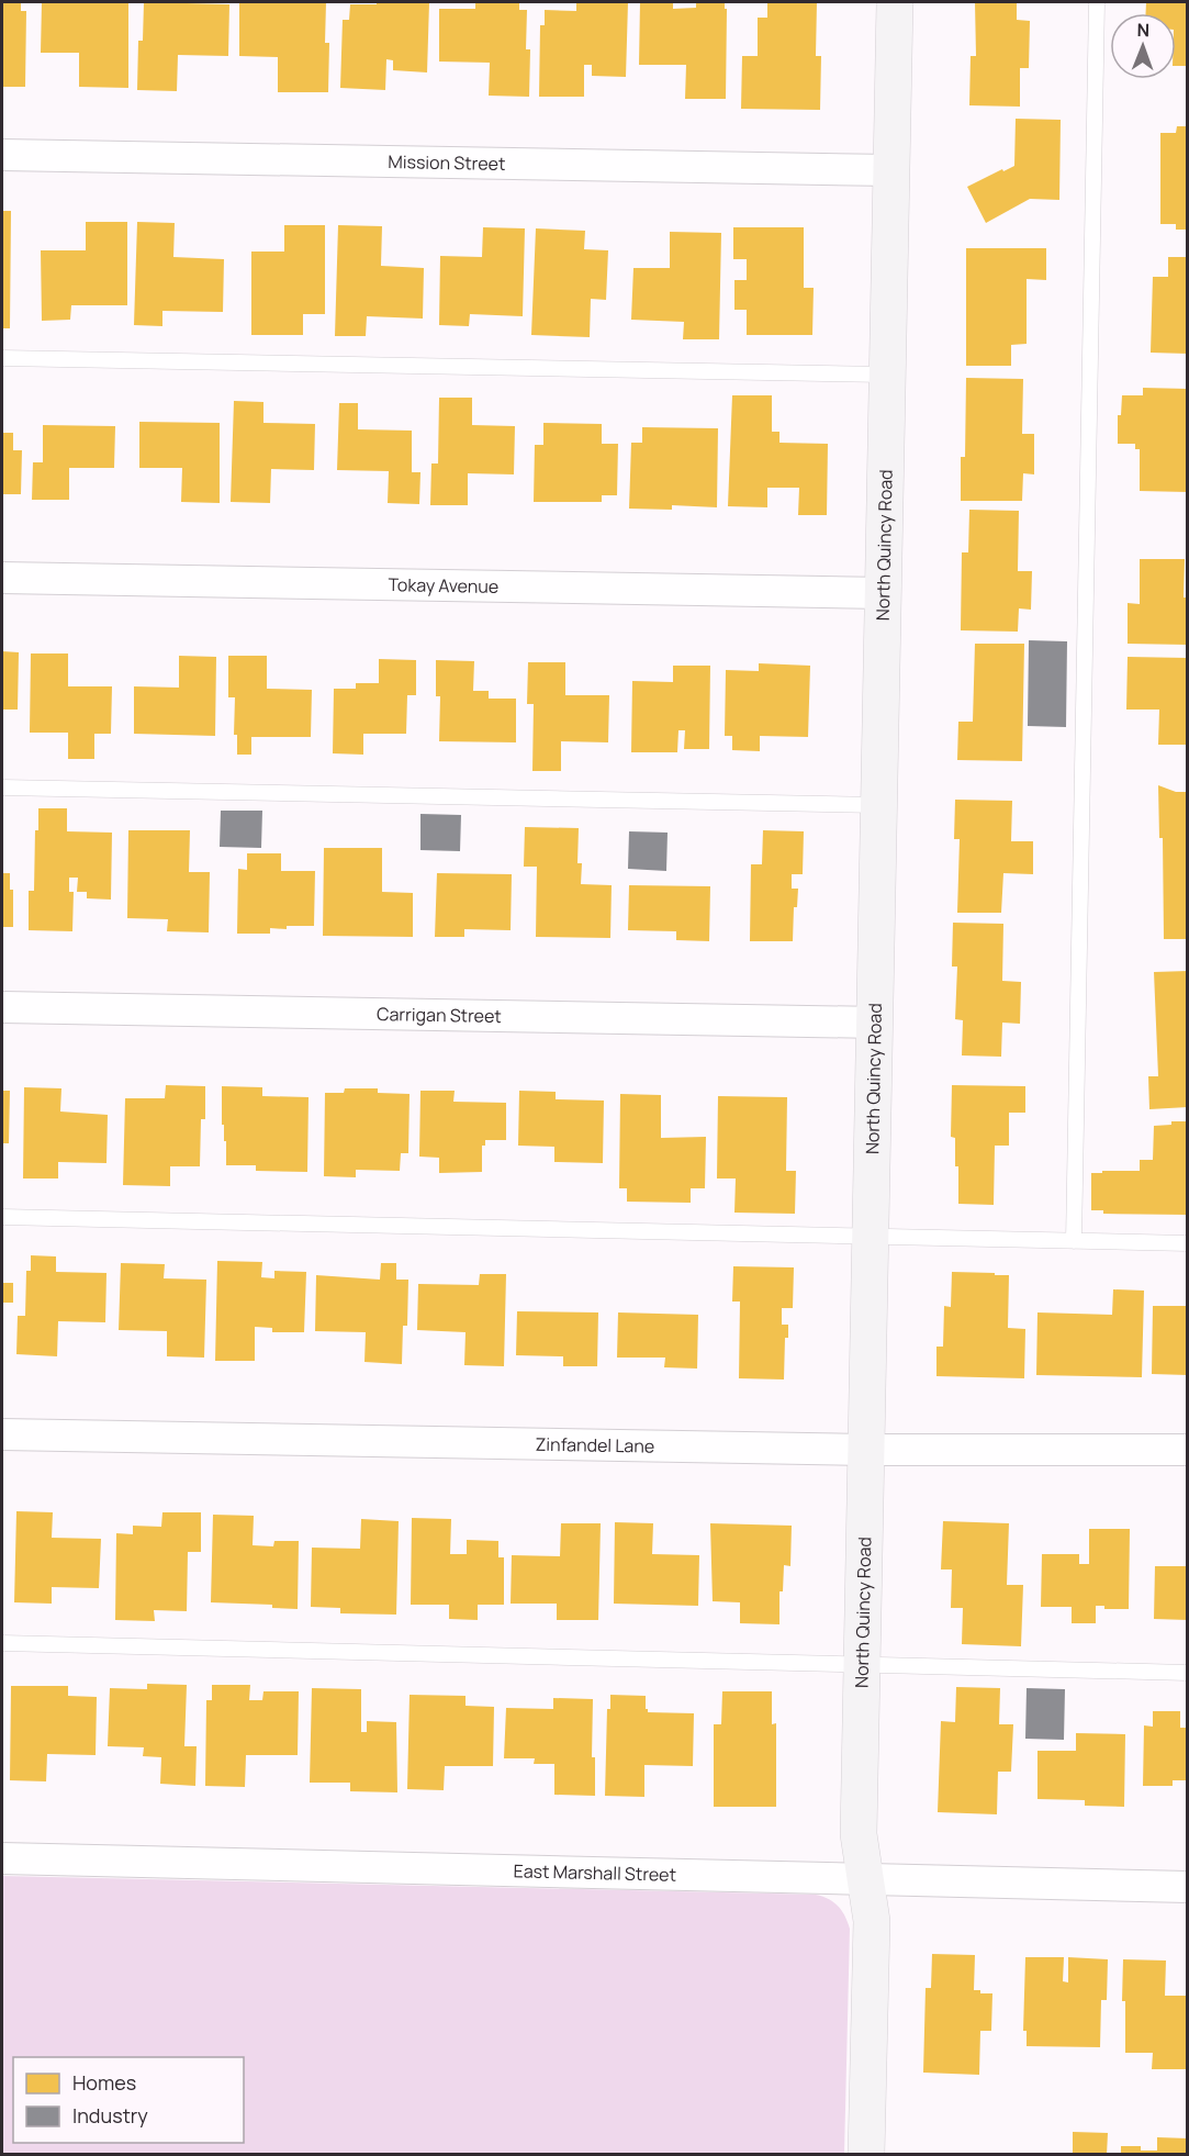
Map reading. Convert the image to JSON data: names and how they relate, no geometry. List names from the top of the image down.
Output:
{
  "streets": {
    "street": [
      "Mission Street",
      "North Quincy Road",
      "Tokay Avenue",
      "Carrigan Street",
      "Zinfandel Lane",
      "East Marshall Street"
    ]
  },
  "crossings": [
    ["Mission Street", "North Quincy Road"],
    ["North Quincy Road", "Tokay Avenue"],
    ["North Quincy Road", "Carrigan Street"],
    ["North Quincy Road", "Zinfandel Lane"],
    ["North Quincy Road", "East Marshall Street"]
  ],
  "legend": ["Homes", "Industry"],
  "north": "top"
}
